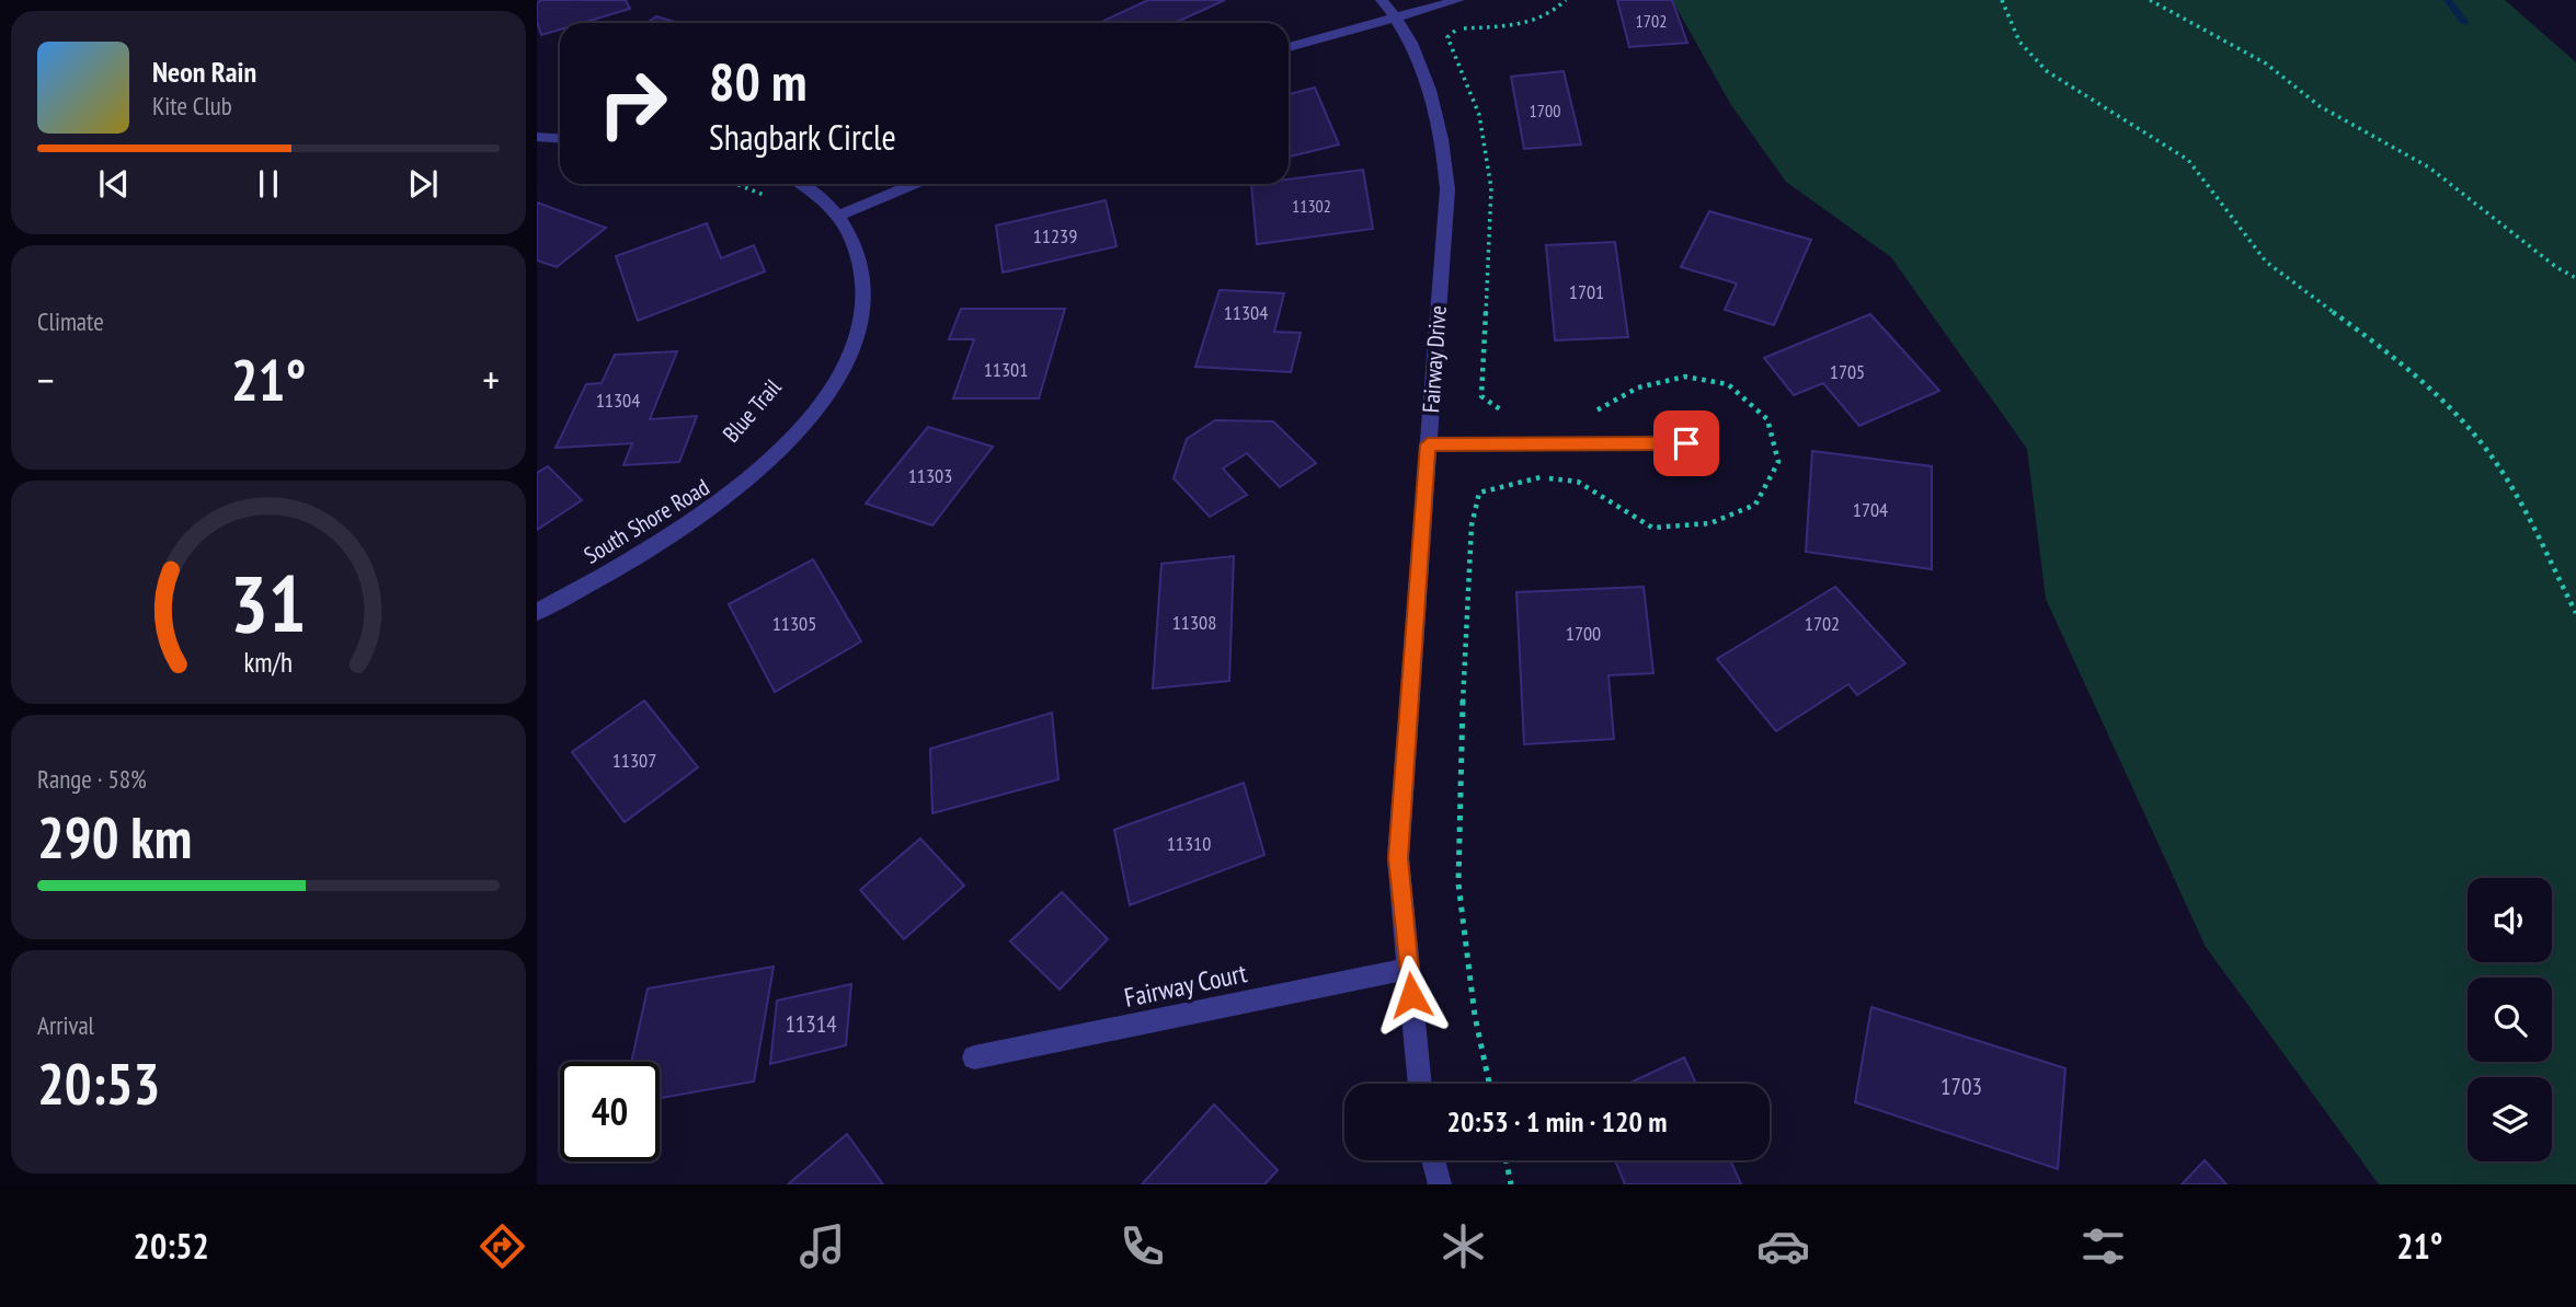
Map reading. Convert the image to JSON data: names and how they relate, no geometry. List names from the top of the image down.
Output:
{
  "streets": {
    "street": ["Fairway Drive", "South Shore Road", "Fairway Court"]
  },
  "crossings": [
    ["Fairway Drive", "Fairway Court"]
  ],
  "house_numbers": [
    "1702",
    "1700",
    "11302",
    "11239",
    "1701",
    "11304",
    "11301",
    "1705",
    "11304",
    "11303",
    "1704",
    "11308",
    "11305",
    "1702",
    "1700",
    "11307",
    "11310",
    "11314",
    "1703"
  ],
  "page": {
    "turn": ["80 m", "Shagbark Circle"],
    "song": ["Neon Rain", "Kite Club"],
    "tile": [
      "Climate",
      ["Range · 58%", "290 km"],
      ["Arrival", "20:53"]
    ],
    "heat": ["−", "21°", "+"],
    "limit": "40",
    "trip": "20:53 · 1 min · 120 m",
    "tabs": ["20:52", "21°"],
    "gauge": ["31", "km/h"]
  }
}
